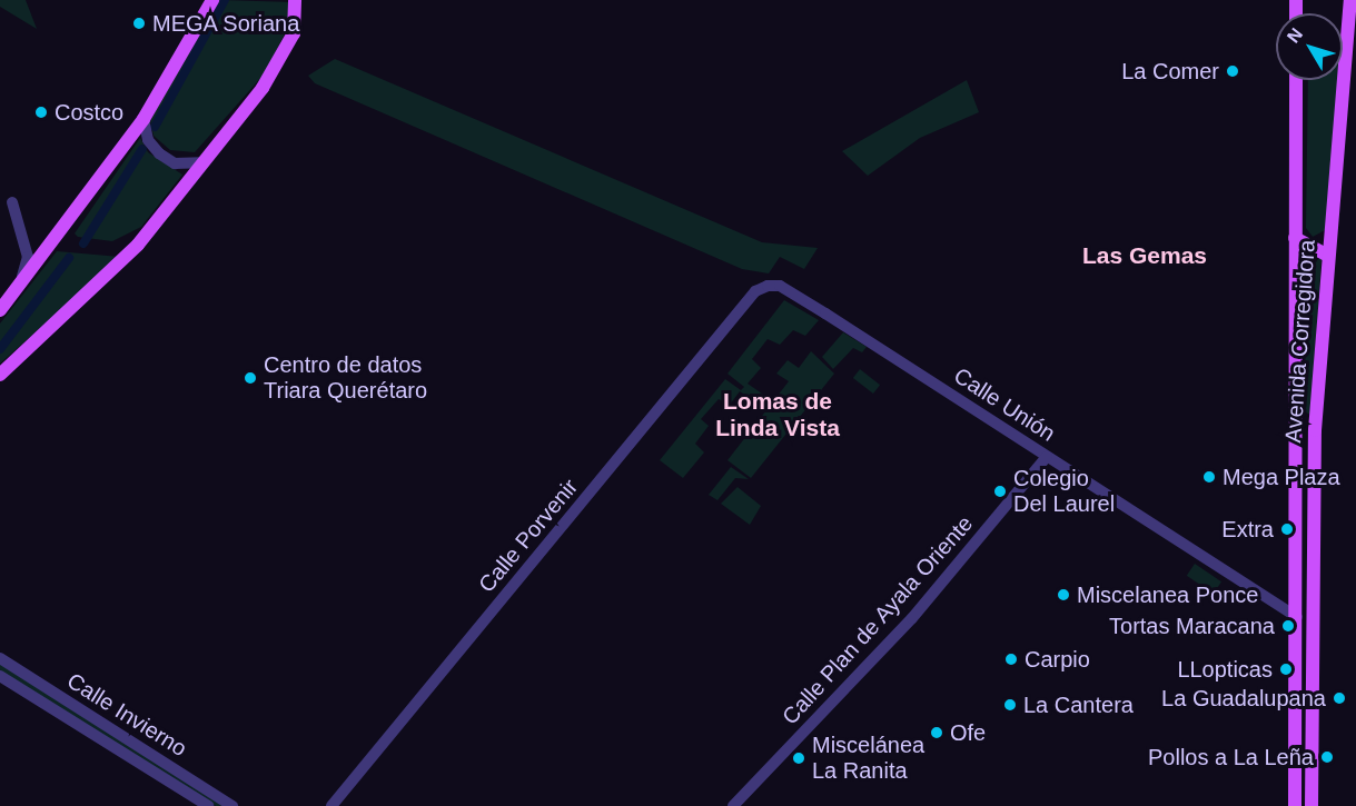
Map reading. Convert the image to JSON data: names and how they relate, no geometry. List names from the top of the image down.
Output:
{
  "streets": {
    "main road": ["Avenida Corregidora"],
    "street": [
      "Calle Unión",
      "Calle Porvenir",
      "Calle Plan de Ayala Oriente",
      "Calle Invierno"
    ]
  },
  "crossings": [
    ["Avenida Corregidora", "Calle Unión"],
    ["Calle Unión", "Calle Porvenir"],
    ["Calle Unión", "Calle Plan de Ayala Oriente"]
  ],
  "districts": ["Las Gemas", "Lomas de Linda Vista"],
  "places": [
    "MEGA Soriana",
    "La Comer",
    "Costco",
    "Centro de datos Triara Querétaro",
    "Mega Plaza",
    "Colegio Del Laurel",
    "Extra",
    "Miscelanea Ponce",
    "Tortas Maracana",
    "Carpio",
    "LLopticas",
    "La Guadalupana",
    "La Cantera",
    "Ofe",
    "Pollos a La Leña",
    "Miscelánea La Ranita"
  ],
  "north": "top left"
}
